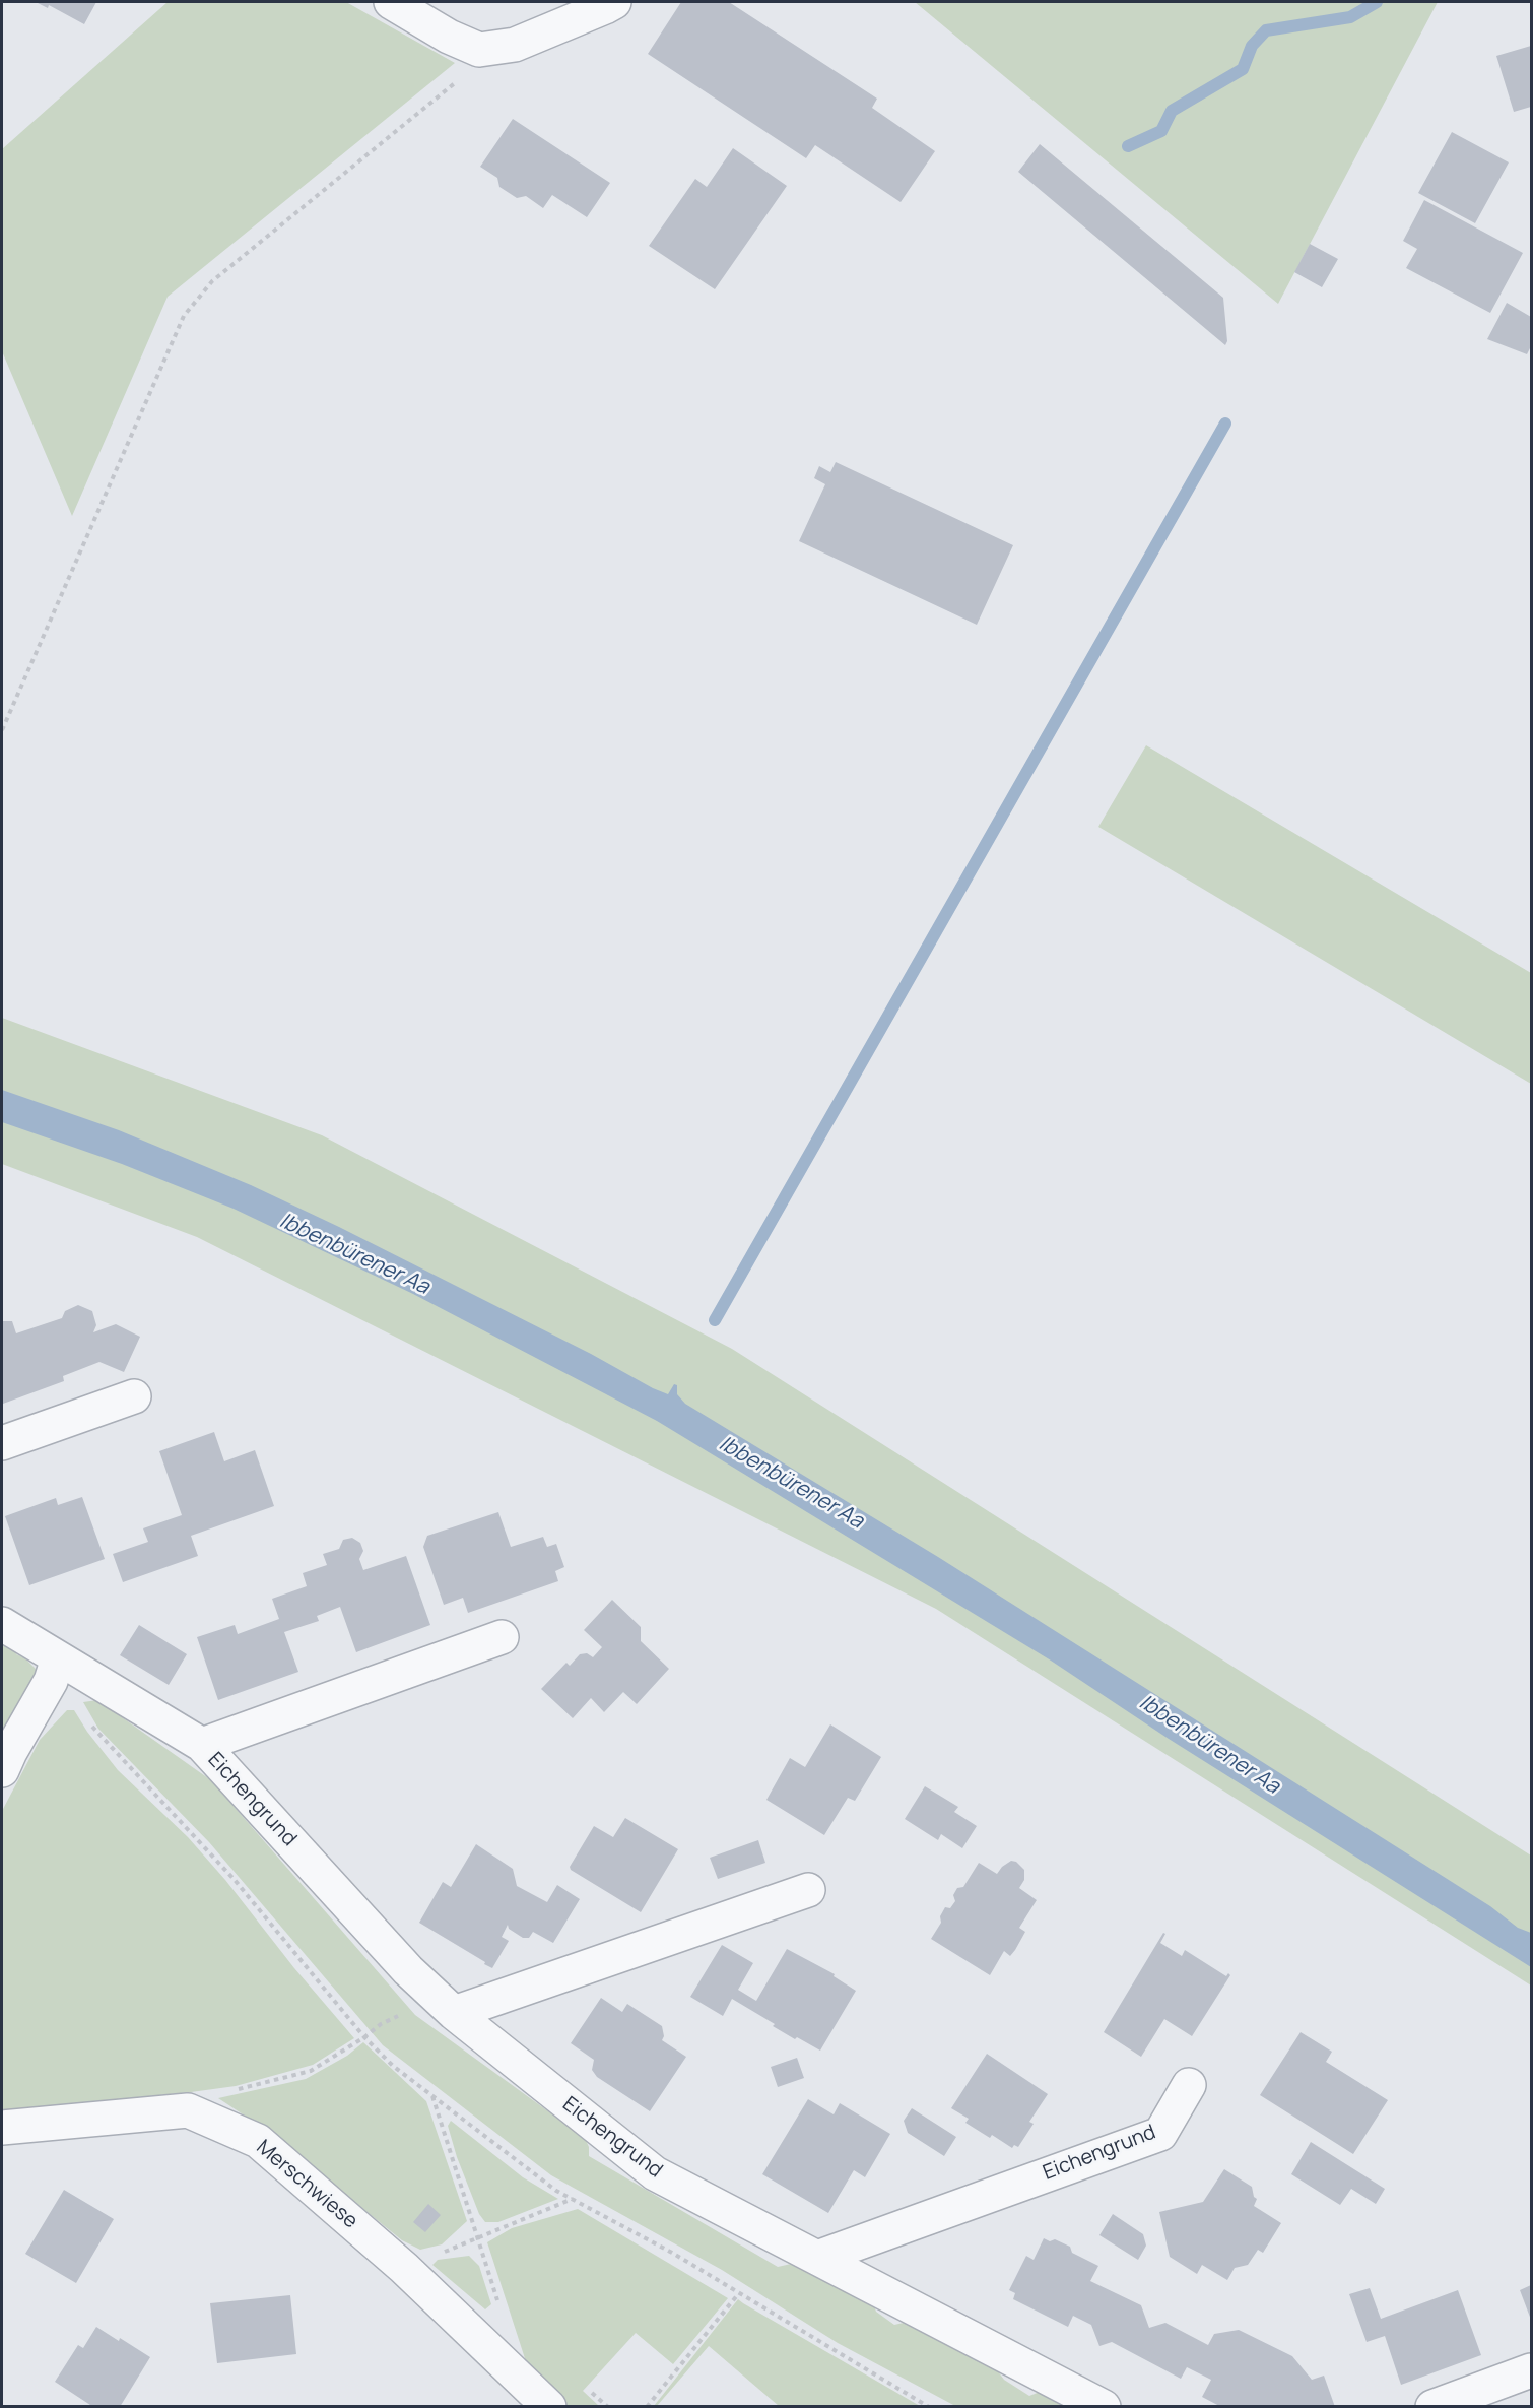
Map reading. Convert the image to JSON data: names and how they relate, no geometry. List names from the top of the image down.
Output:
{
  "streets": {
    "street": ["Eichengrund", "Merschwiese"]
  },
  "water": ["Ibbenbürener Aa"]
}
